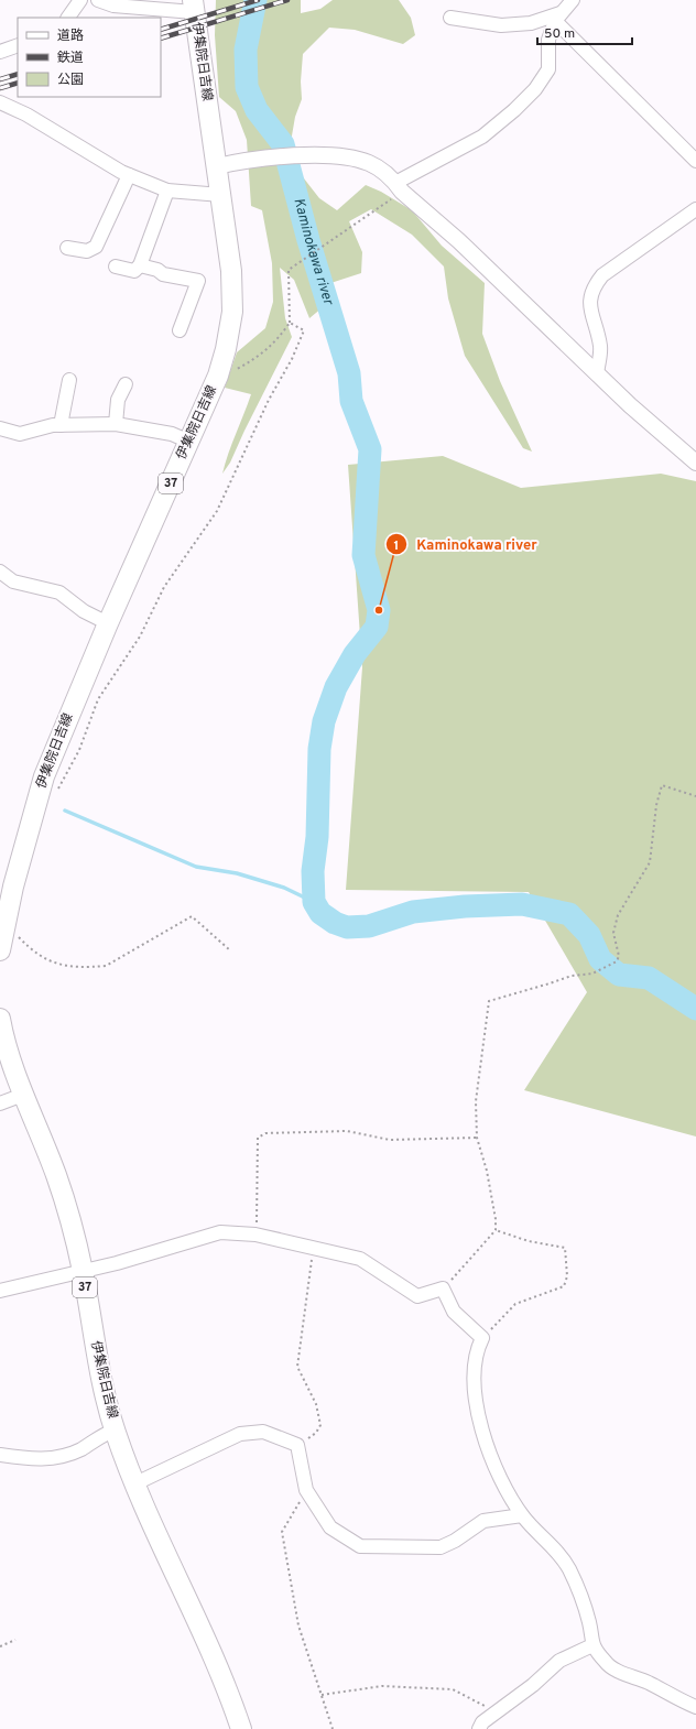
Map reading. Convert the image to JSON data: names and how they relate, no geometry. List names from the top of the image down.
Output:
{
  "streets": {
    "main road": ["伊集院日吉線", "37"]
  },
  "water": ["Kaminokawa river"],
  "places": ["Kaminokawa river"],
  "legend": ["道路", "鉄道", "公園"],
  "scale_bar": "50 m"
}
